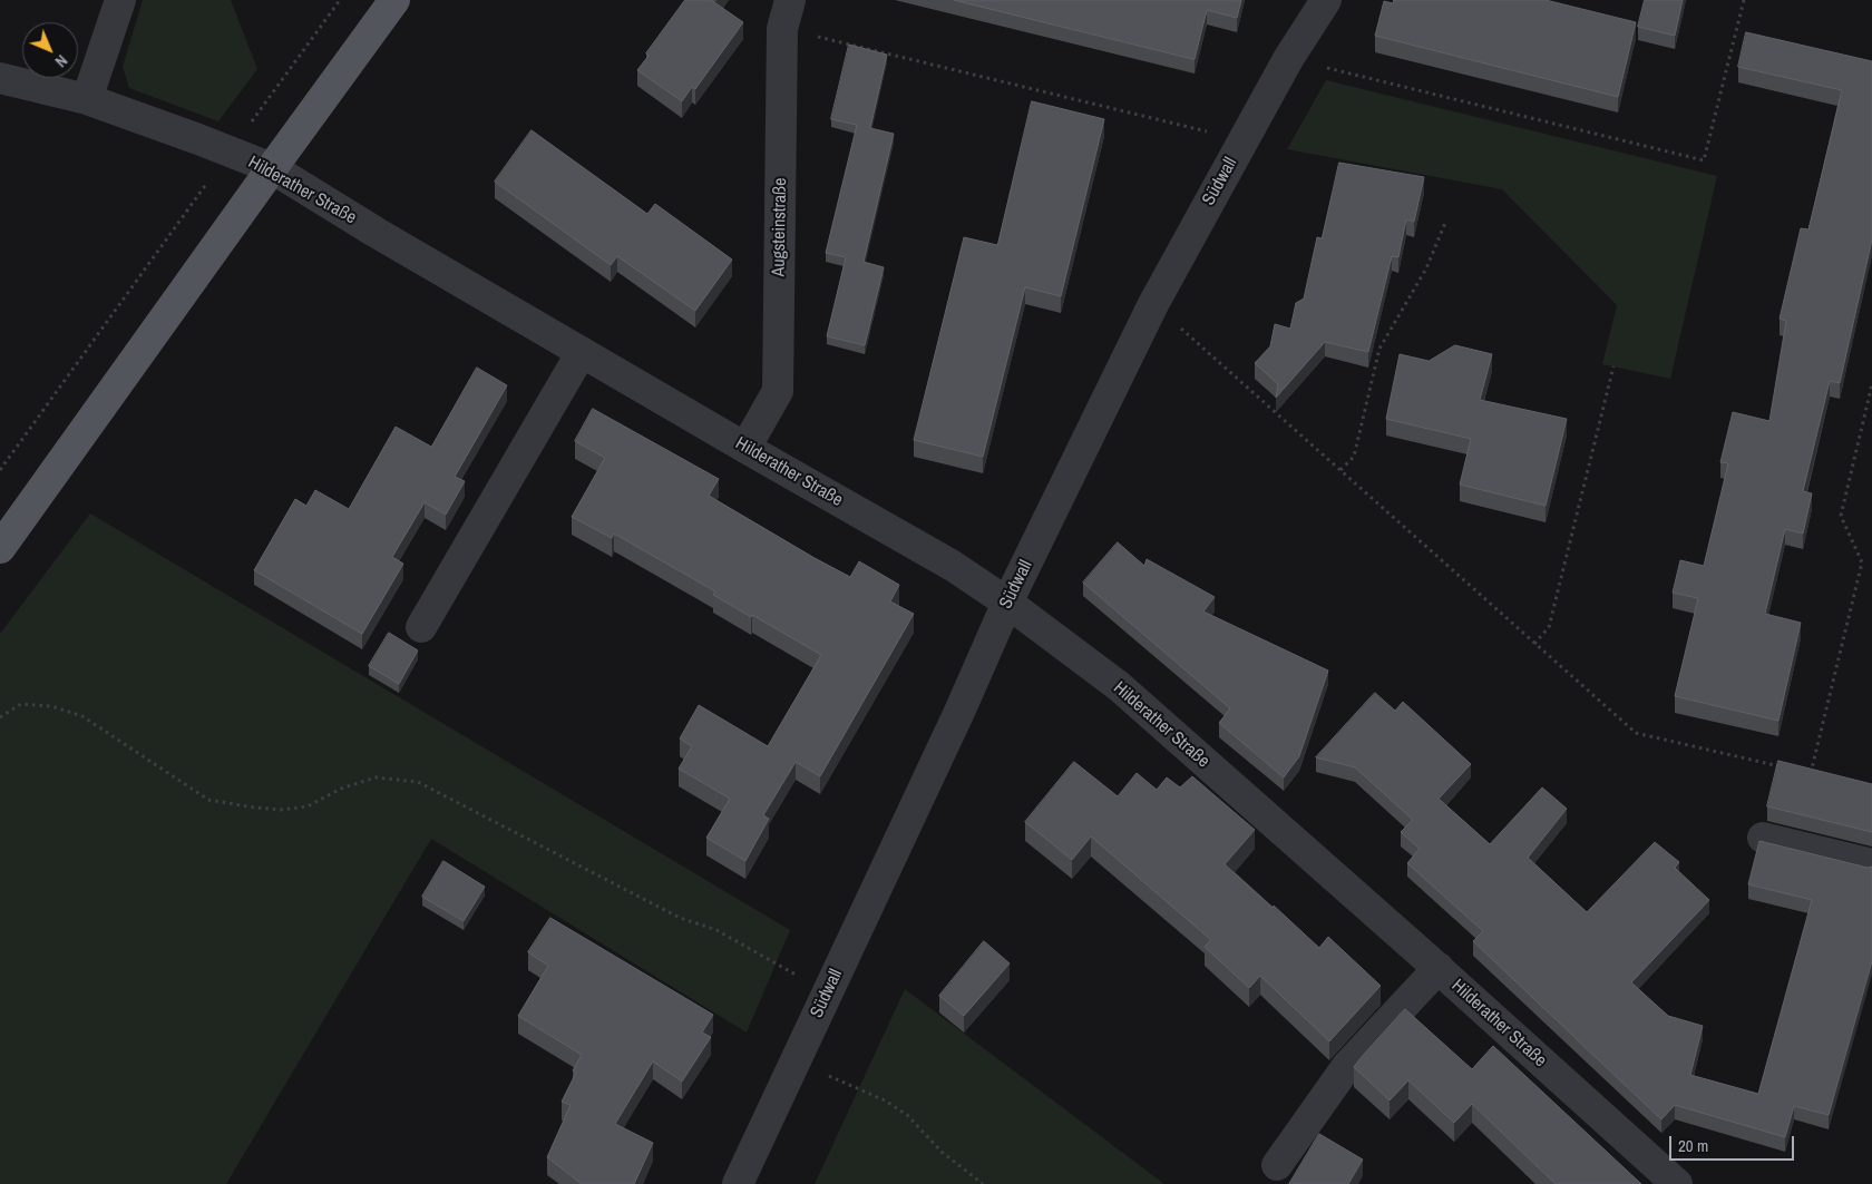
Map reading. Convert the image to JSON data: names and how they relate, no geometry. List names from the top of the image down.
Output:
{
  "streets": {
    "street": ["Südwall", "Hilderather Straße", "Augsteinstraße"]
  },
  "crossings": [
    ["Südwall", "Hilderather Straße"],
    ["Hilderather Straße", "Augsteinstraße"]
  ],
  "scale_bar": "20 m",
  "north": "bottom right"
}
